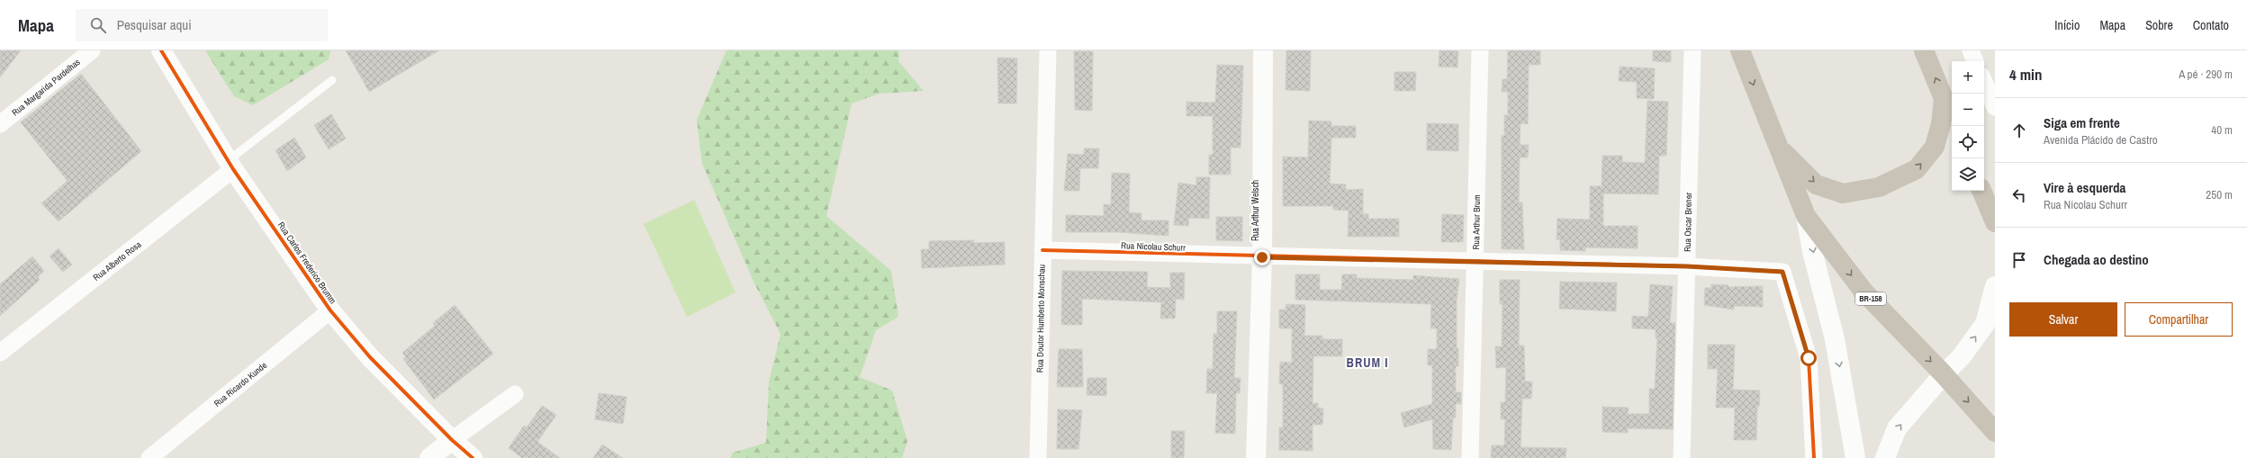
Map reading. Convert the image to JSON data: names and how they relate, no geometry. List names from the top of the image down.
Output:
{
  "streets": {
    "highway": ["BR-158"],
    "street": [
      "Rua Margarida Pardelhas",
      "Rua Arthur Welsch",
      "Rua Arthur Brum",
      "Rua Oscar Brener",
      "Rua Nicolau Schurr",
      "Rua Alberto Rosa",
      "Rua Carlos Frederico Brumm",
      "Rua Doutor Humberto Monschau",
      "Rua Ricardo Kunde"
    ]
  },
  "crossings": [
    ["Rua Arthur Welsch", "Rua Nicolau Schurr"],
    ["Rua Arthur Brum", "Rua Nicolau Schurr"],
    ["Rua Oscar Brener", "Rua Nicolau Schurr"],
    ["Rua Nicolau Schurr", "Rua Doutor Humberto Monschau"],
    ["Rua Alberto Rosa", "Rua Carlos Frederico Brumm"],
    ["Rua Carlos Frederico Brumm", "Rua Ricardo Kunde"]
  ],
  "districts": ["BRUM I"],
  "page": {
    "header": "Mapa",
    "search": "Pesquisar aqui",
    "nav": [
      "Início",
      "Mapa",
      "Sobre",
      "Contato"
    ],
    "heading": ["4 min", "A pé · 290 m"],
    "map_buttons": ["+", "−"],
    "list": [
      ["Siga em frente", "Avenida Plácido de Castro", "40 m"],
      ["Vire à esquerda", "Rua Nicolau Schurr", "250 m"],
      "Chegada ao destino"
    ],
    "buttons": ["Salvar", "Compartilhar"]
  }
}
